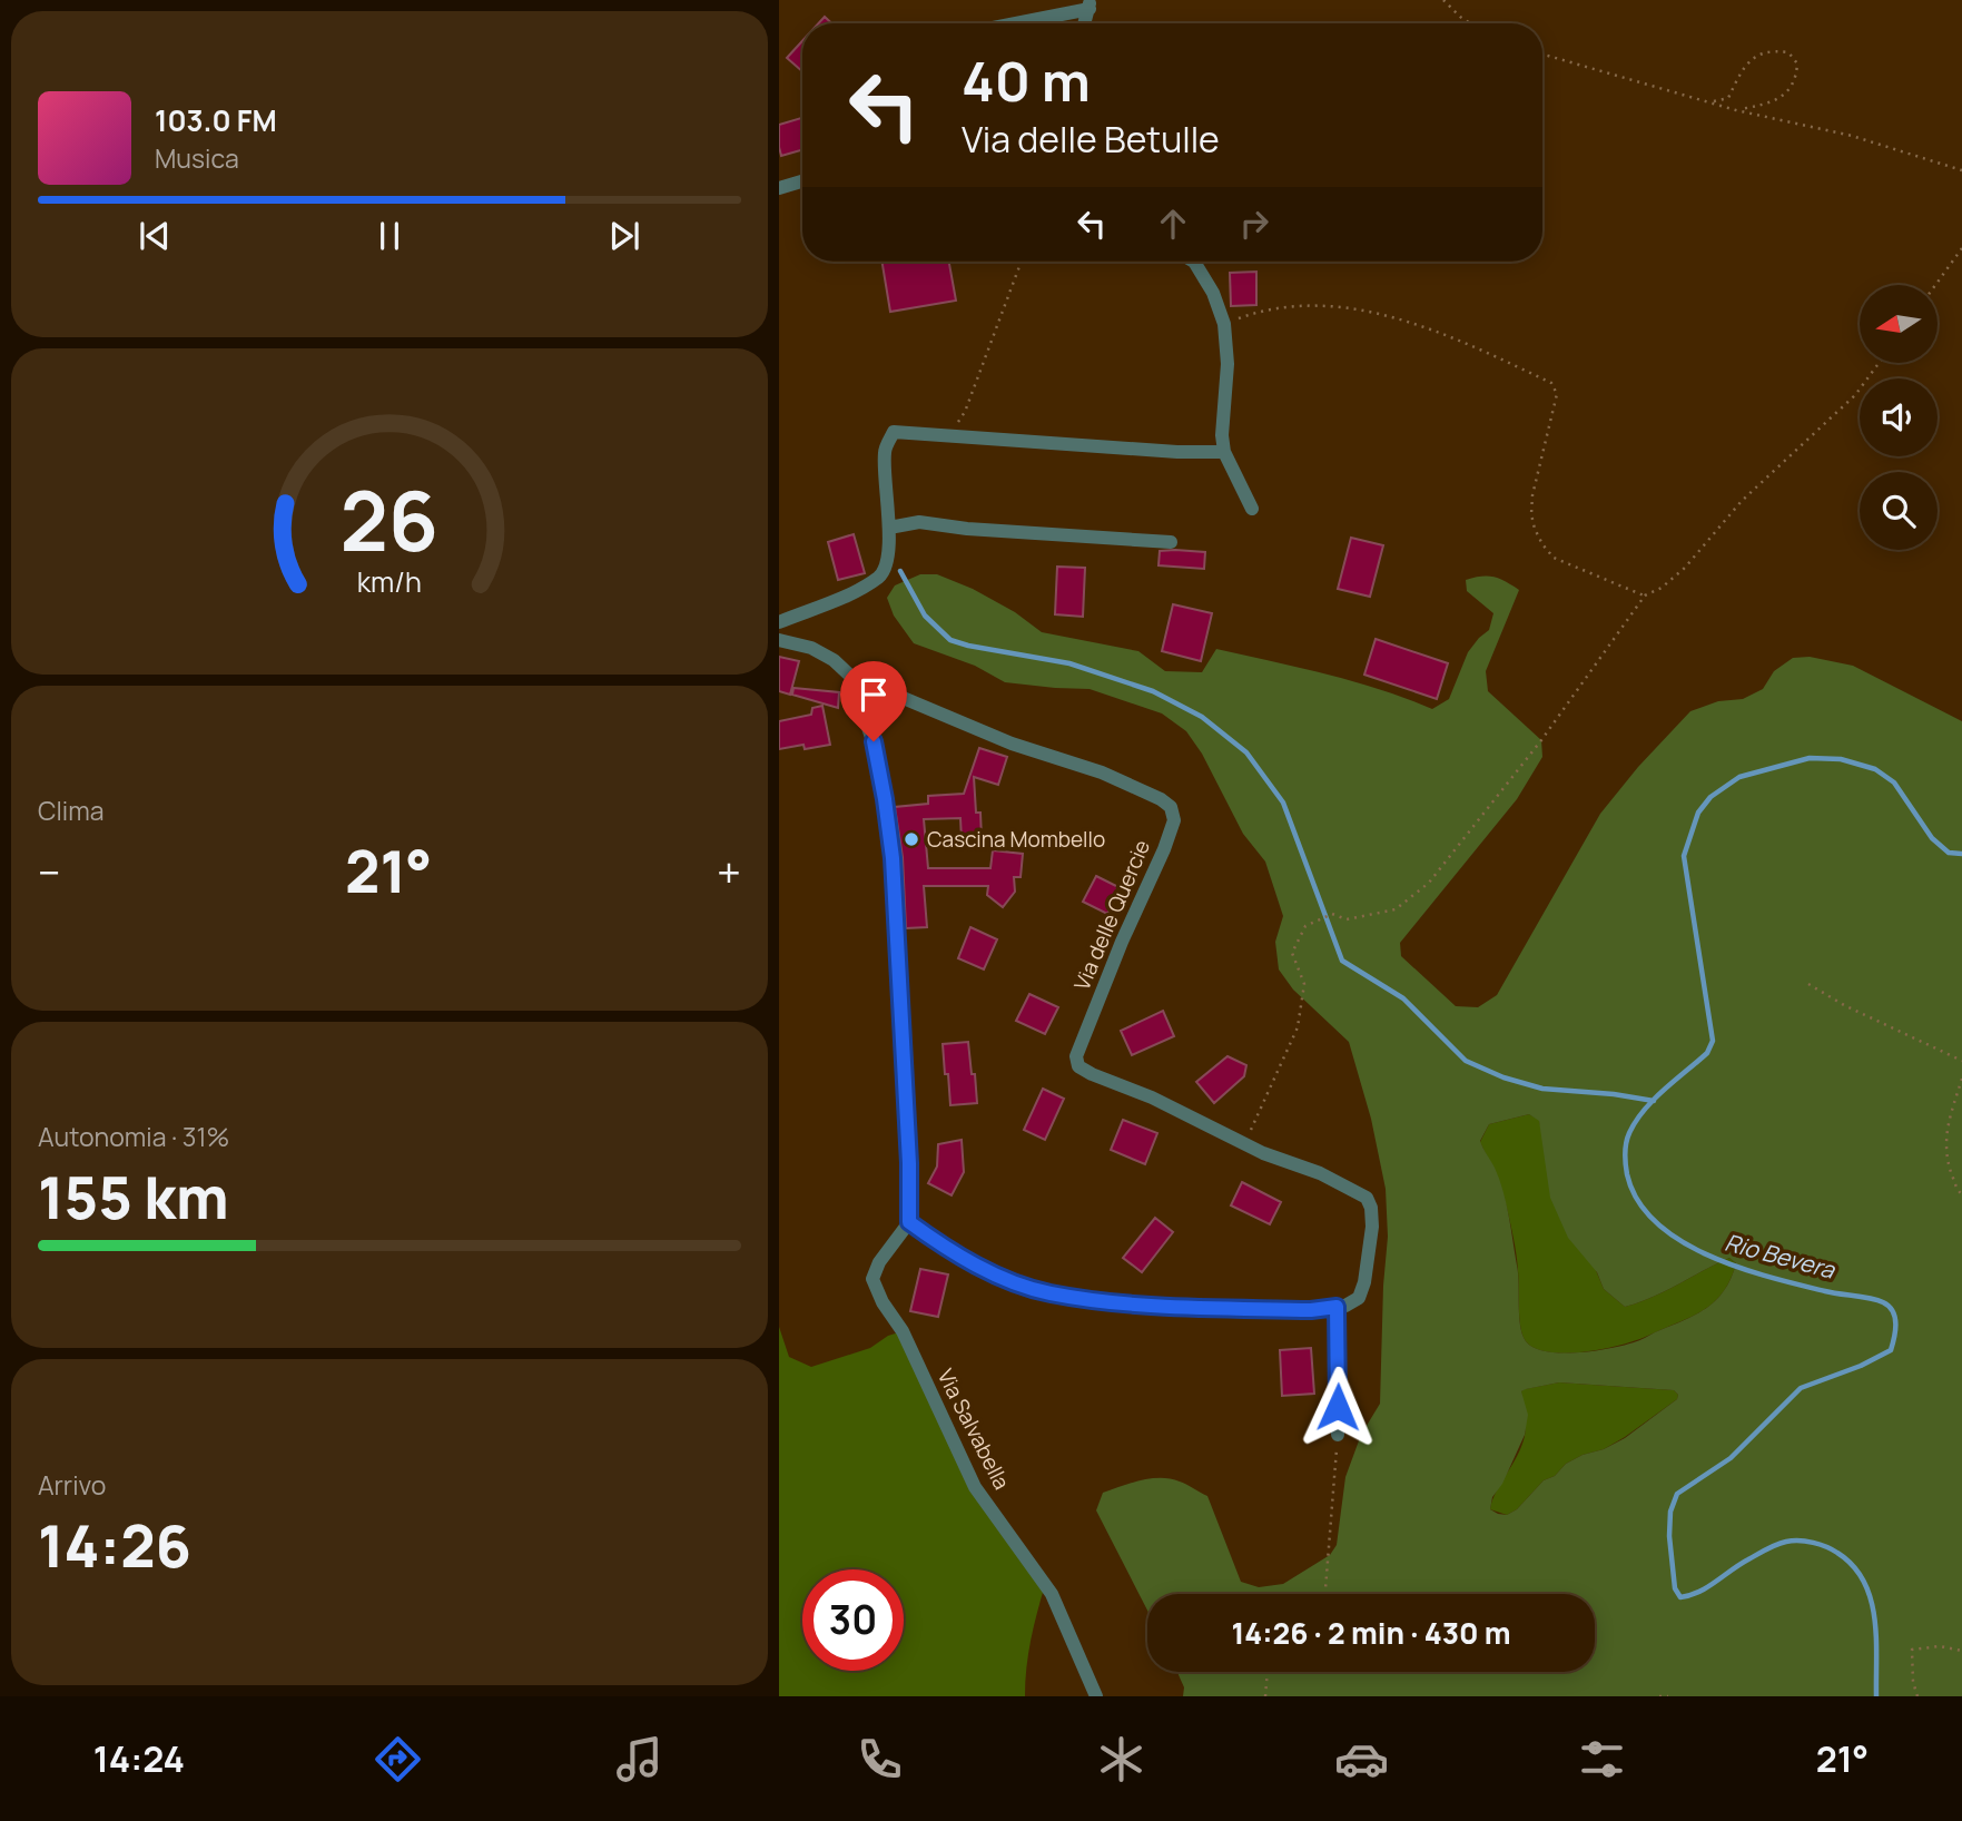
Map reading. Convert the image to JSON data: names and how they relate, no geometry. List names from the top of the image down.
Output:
{
  "streets": {
    "street": ["Via delle Quercie", "Via Salvabella"]
  },
  "water": ["Rio Bevera"],
  "places": ["Cascina Mombello"],
  "north": "left",
  "page": {
    "turn": ["40 m", "Via delle Betulle"],
    "song": ["103.0 FM", "Musica"],
    "tile": [
      "Clima",
      ["Autonomia · 31%", "155 km"],
      ["Arrivo", "14:26"]
    ],
    "heat": ["−", "21°", "+"],
    "limit": "30",
    "trip": "14:26 · 2 min · 430 m",
    "tabs": ["14:24", "21°"],
    "gauge": ["26", "km/h"]
  }
}
